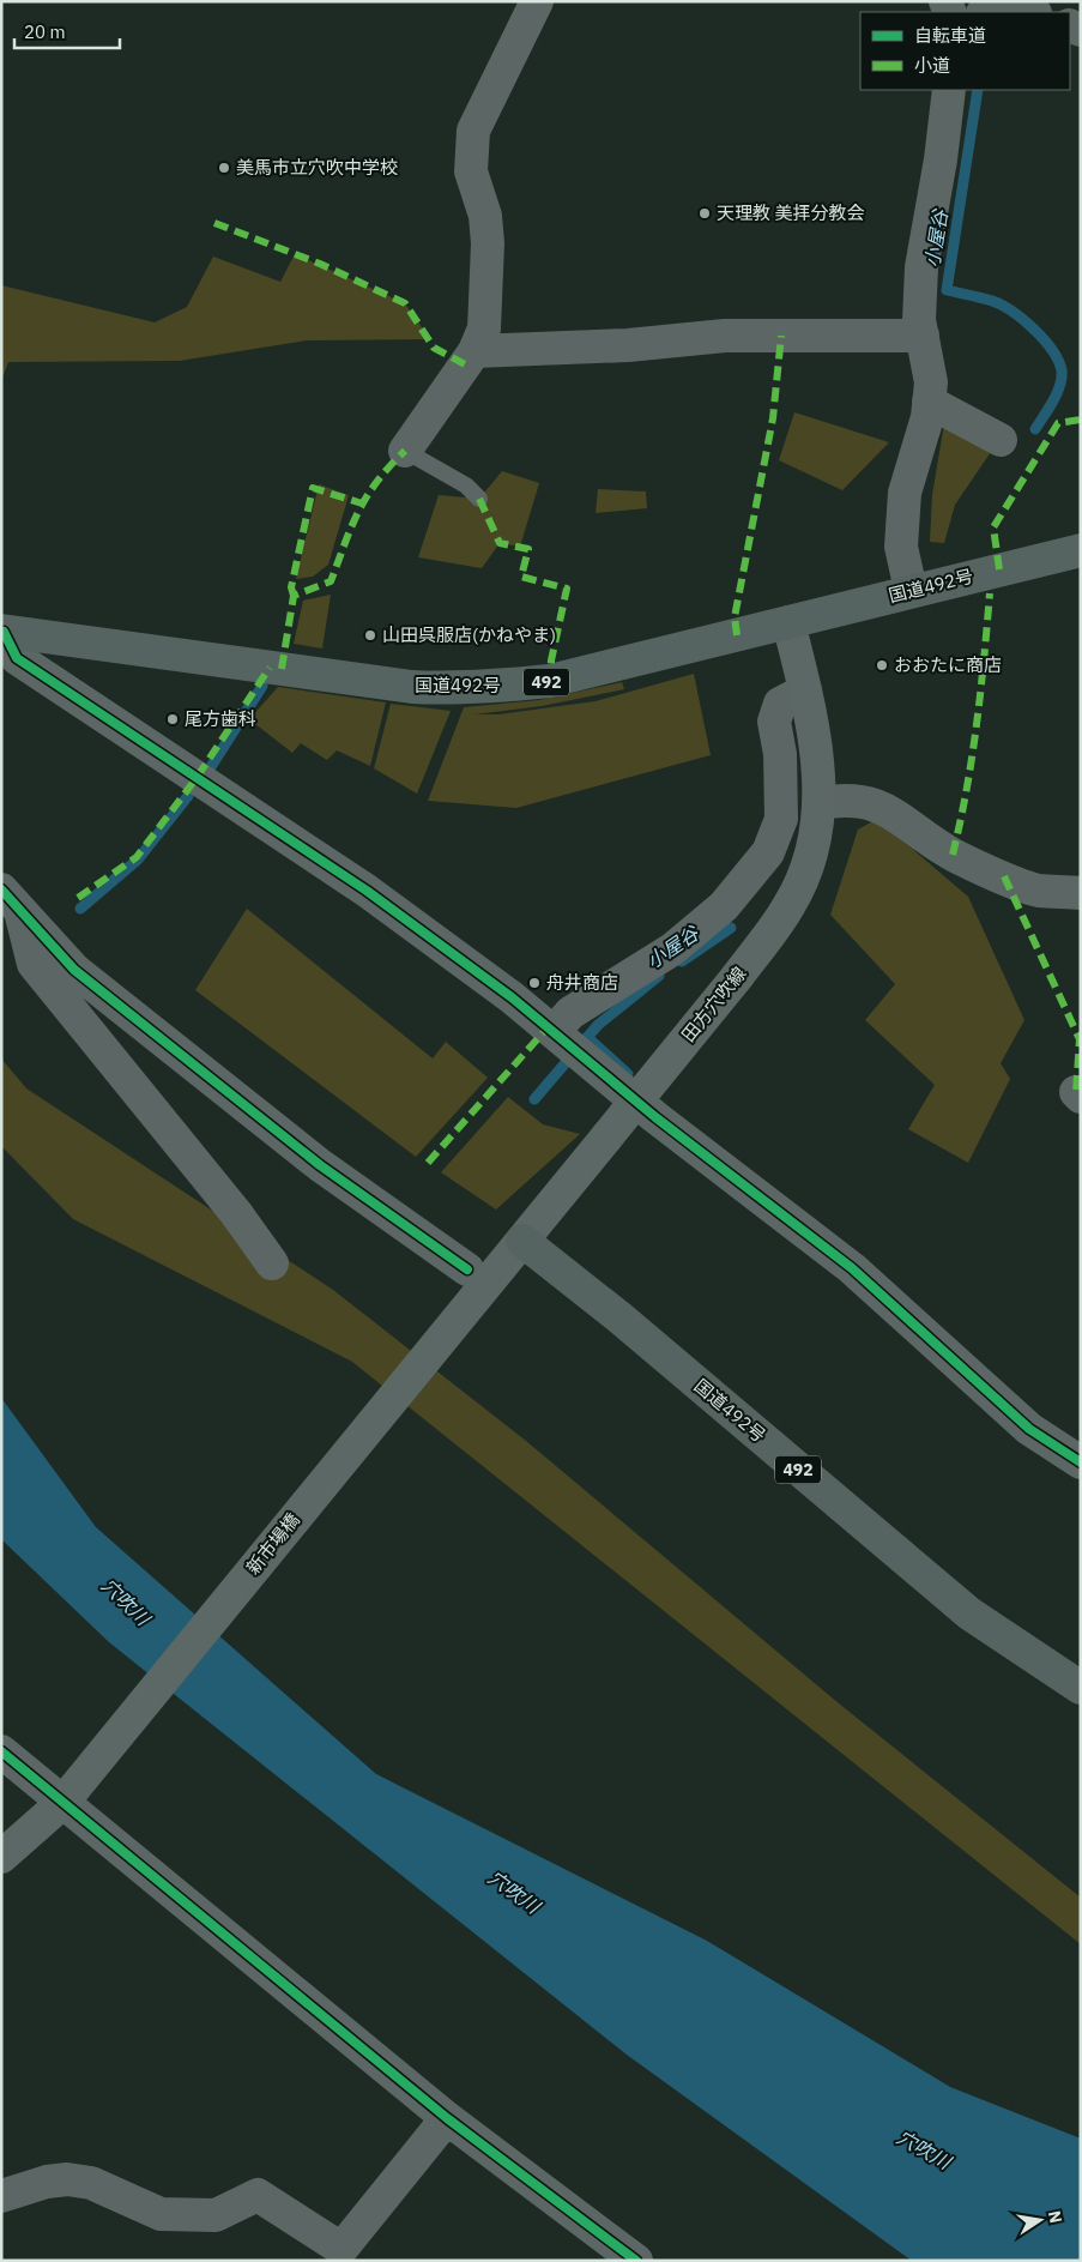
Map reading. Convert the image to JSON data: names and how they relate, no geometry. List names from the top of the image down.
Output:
{
  "streets": {
    "highway": ["国道492号", "492"],
    "main road": ["田方穴吹線", "新市場橋"]
  },
  "crossings": [
    ["国道492号", "田方穴吹線"],
    ["田方穴吹線", "新市場橋"]
  ],
  "water": ["小屋谷", "穴吹川"],
  "places": [
    "美馬市立穴吹中学校",
    "天理教 美拝分教会",
    "山田呉服店(かねやま)",
    "おおたに商店",
    "尾方歯科",
    "舟井商店"
  ],
  "legend": ["自転車道", "小道"],
  "scale_bar": "20 m",
  "north": "right"
}
